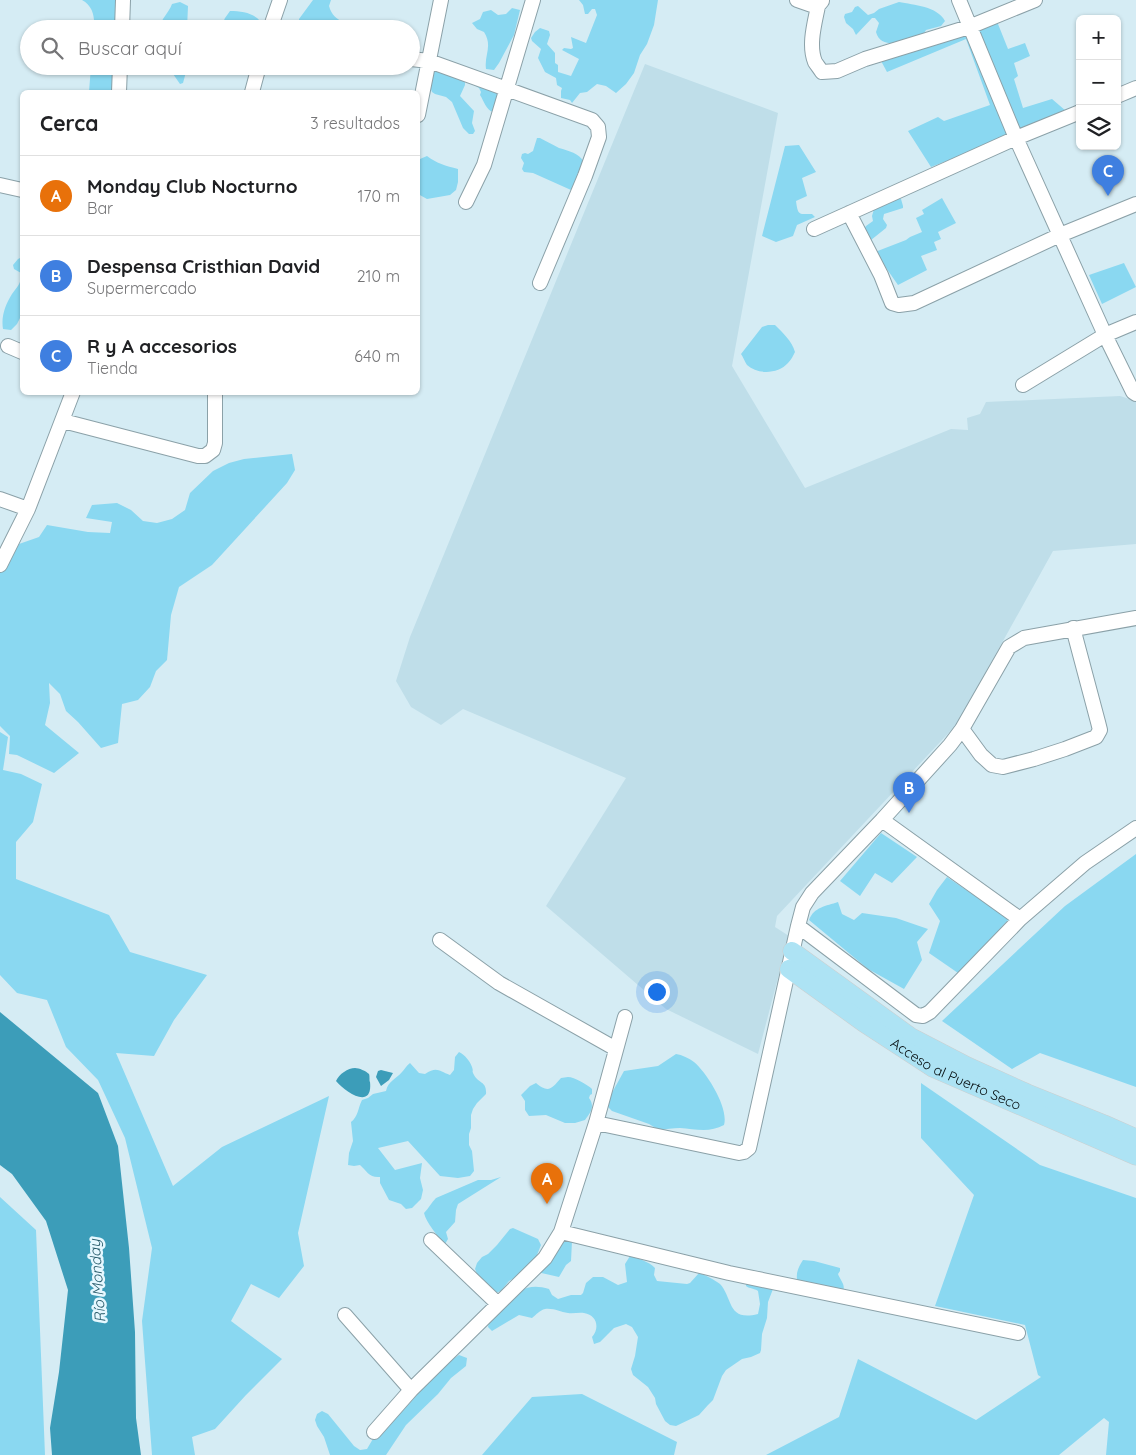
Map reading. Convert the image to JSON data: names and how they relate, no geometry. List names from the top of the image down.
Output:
{
  "streets": {
    "main road": ["Acceso al Puerto Seco"]
  },
  "water": ["Río Monday"],
  "page": {
    "map_buttons": ["+", "−"],
    "search": "Buscar aquí",
    "heading": ["Cerca", "3 resultados"],
    "pins": ["C", "B", "A"],
    "list": [
      {
        "mark": "A",
        "name": "Monday Club Nocturno",
        "note": "Bar",
        "value": "170 m"
      },
      {
        "mark": "B",
        "name": "Despensa Cristhian David",
        "note": "Supermercado",
        "value": "210 m"
      },
      {
        "mark": "C",
        "name": "R y A accesorios",
        "note": "Tienda",
        "value": "640 m"
      }
    ]
  }
}
